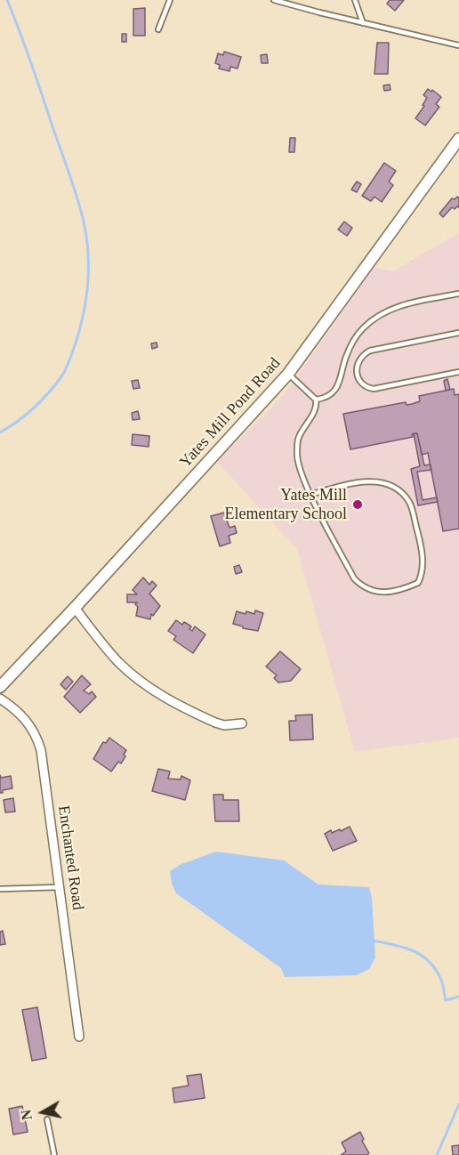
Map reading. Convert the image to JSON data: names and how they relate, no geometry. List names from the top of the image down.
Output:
{
  "streets": {
    "street": ["Yates Mill Pond Road", "Enchanted Road"]
  },
  "places": ["Yates Mill Elementary School"],
  "north": "left"
}
